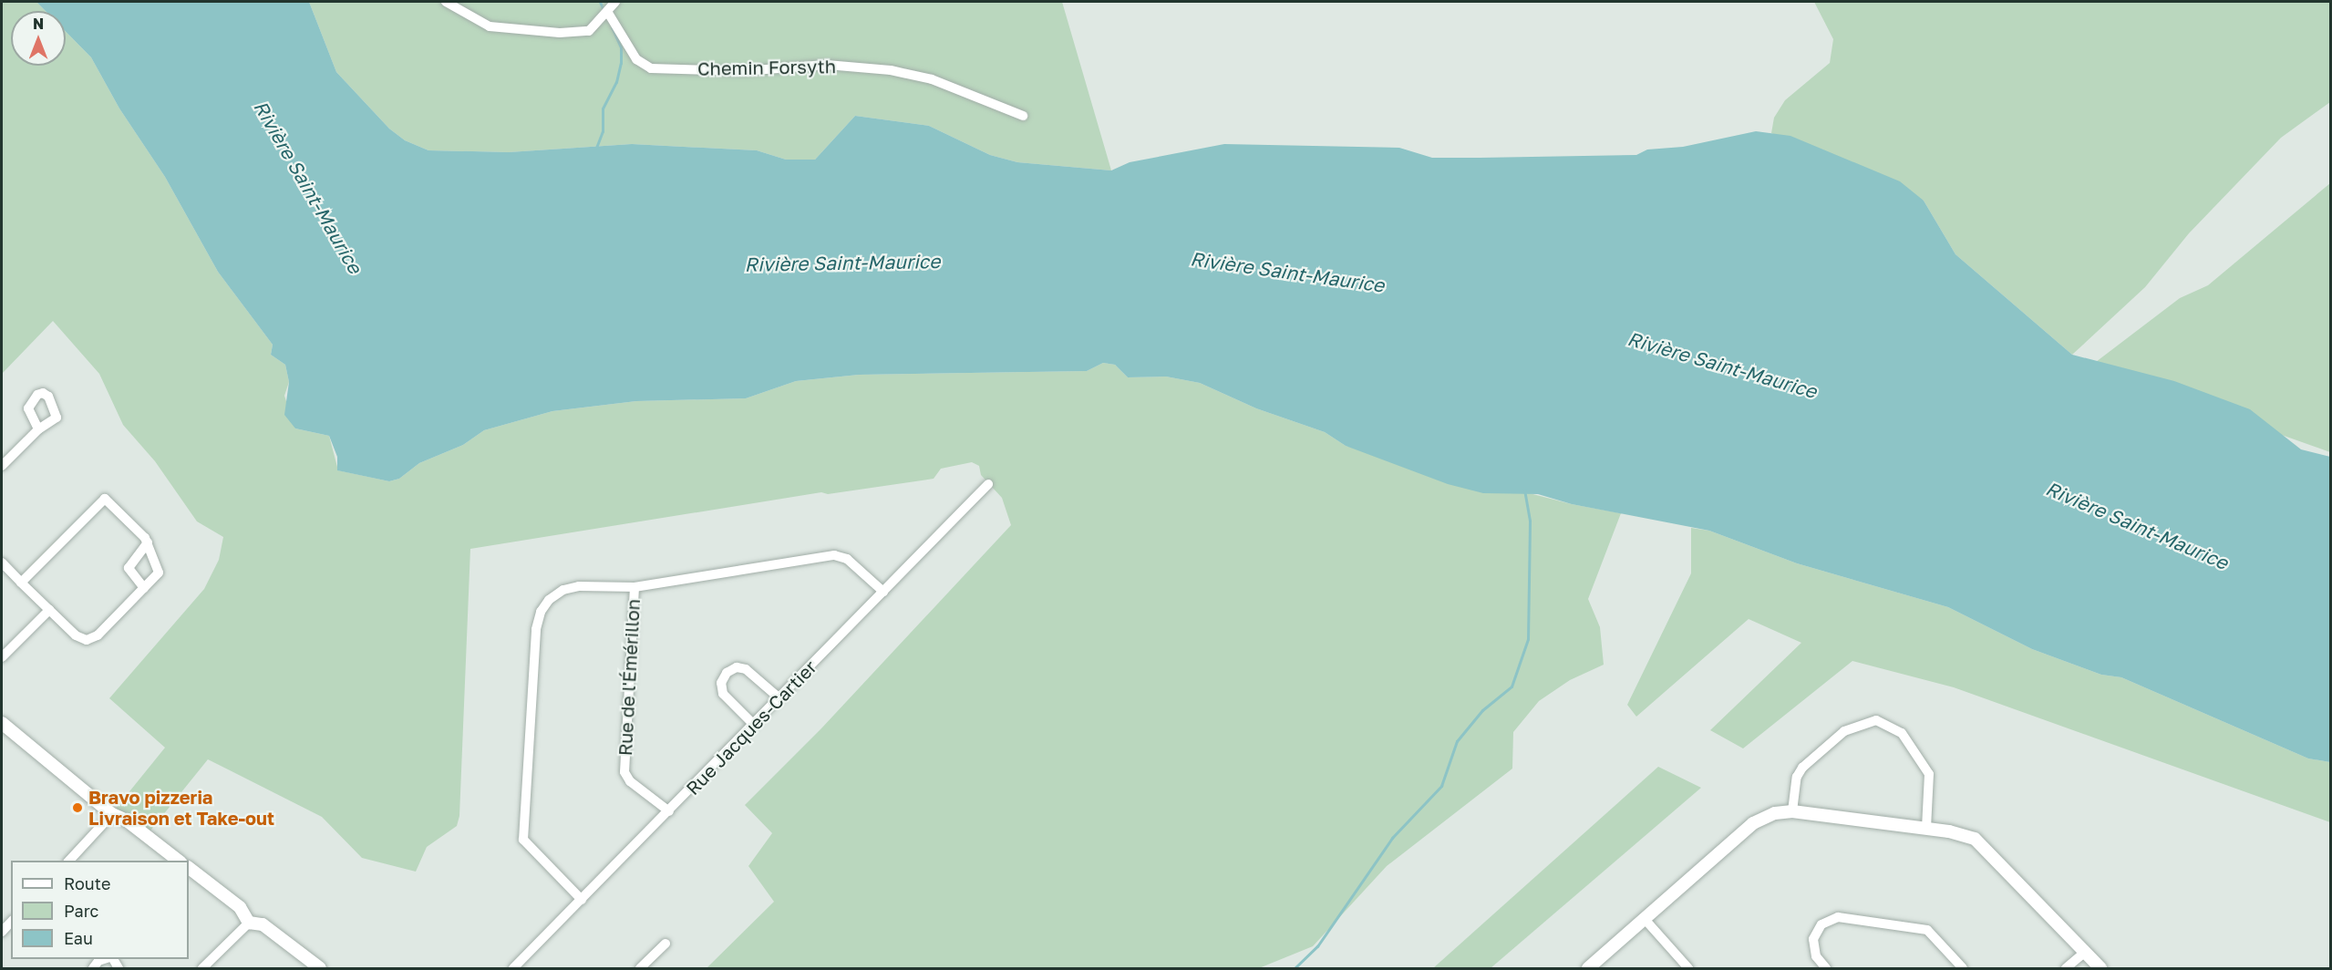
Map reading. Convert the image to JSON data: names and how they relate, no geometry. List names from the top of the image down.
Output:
{
  "streets": {
    "street": ["Chemin Forsyth", "Rue de l'Émérillon", "Rue Jacques-Cartier"]
  },
  "crossings": [
    ["Rue de l'Émérillon", "Rue Jacques-Cartier"]
  ],
  "water": ["Rivière Saint-Maurice"],
  "places": ["Bravo pizzeria Livraison et Take-out"],
  "legend": ["Route", "Parc", "Eau"],
  "north": "top"
}
